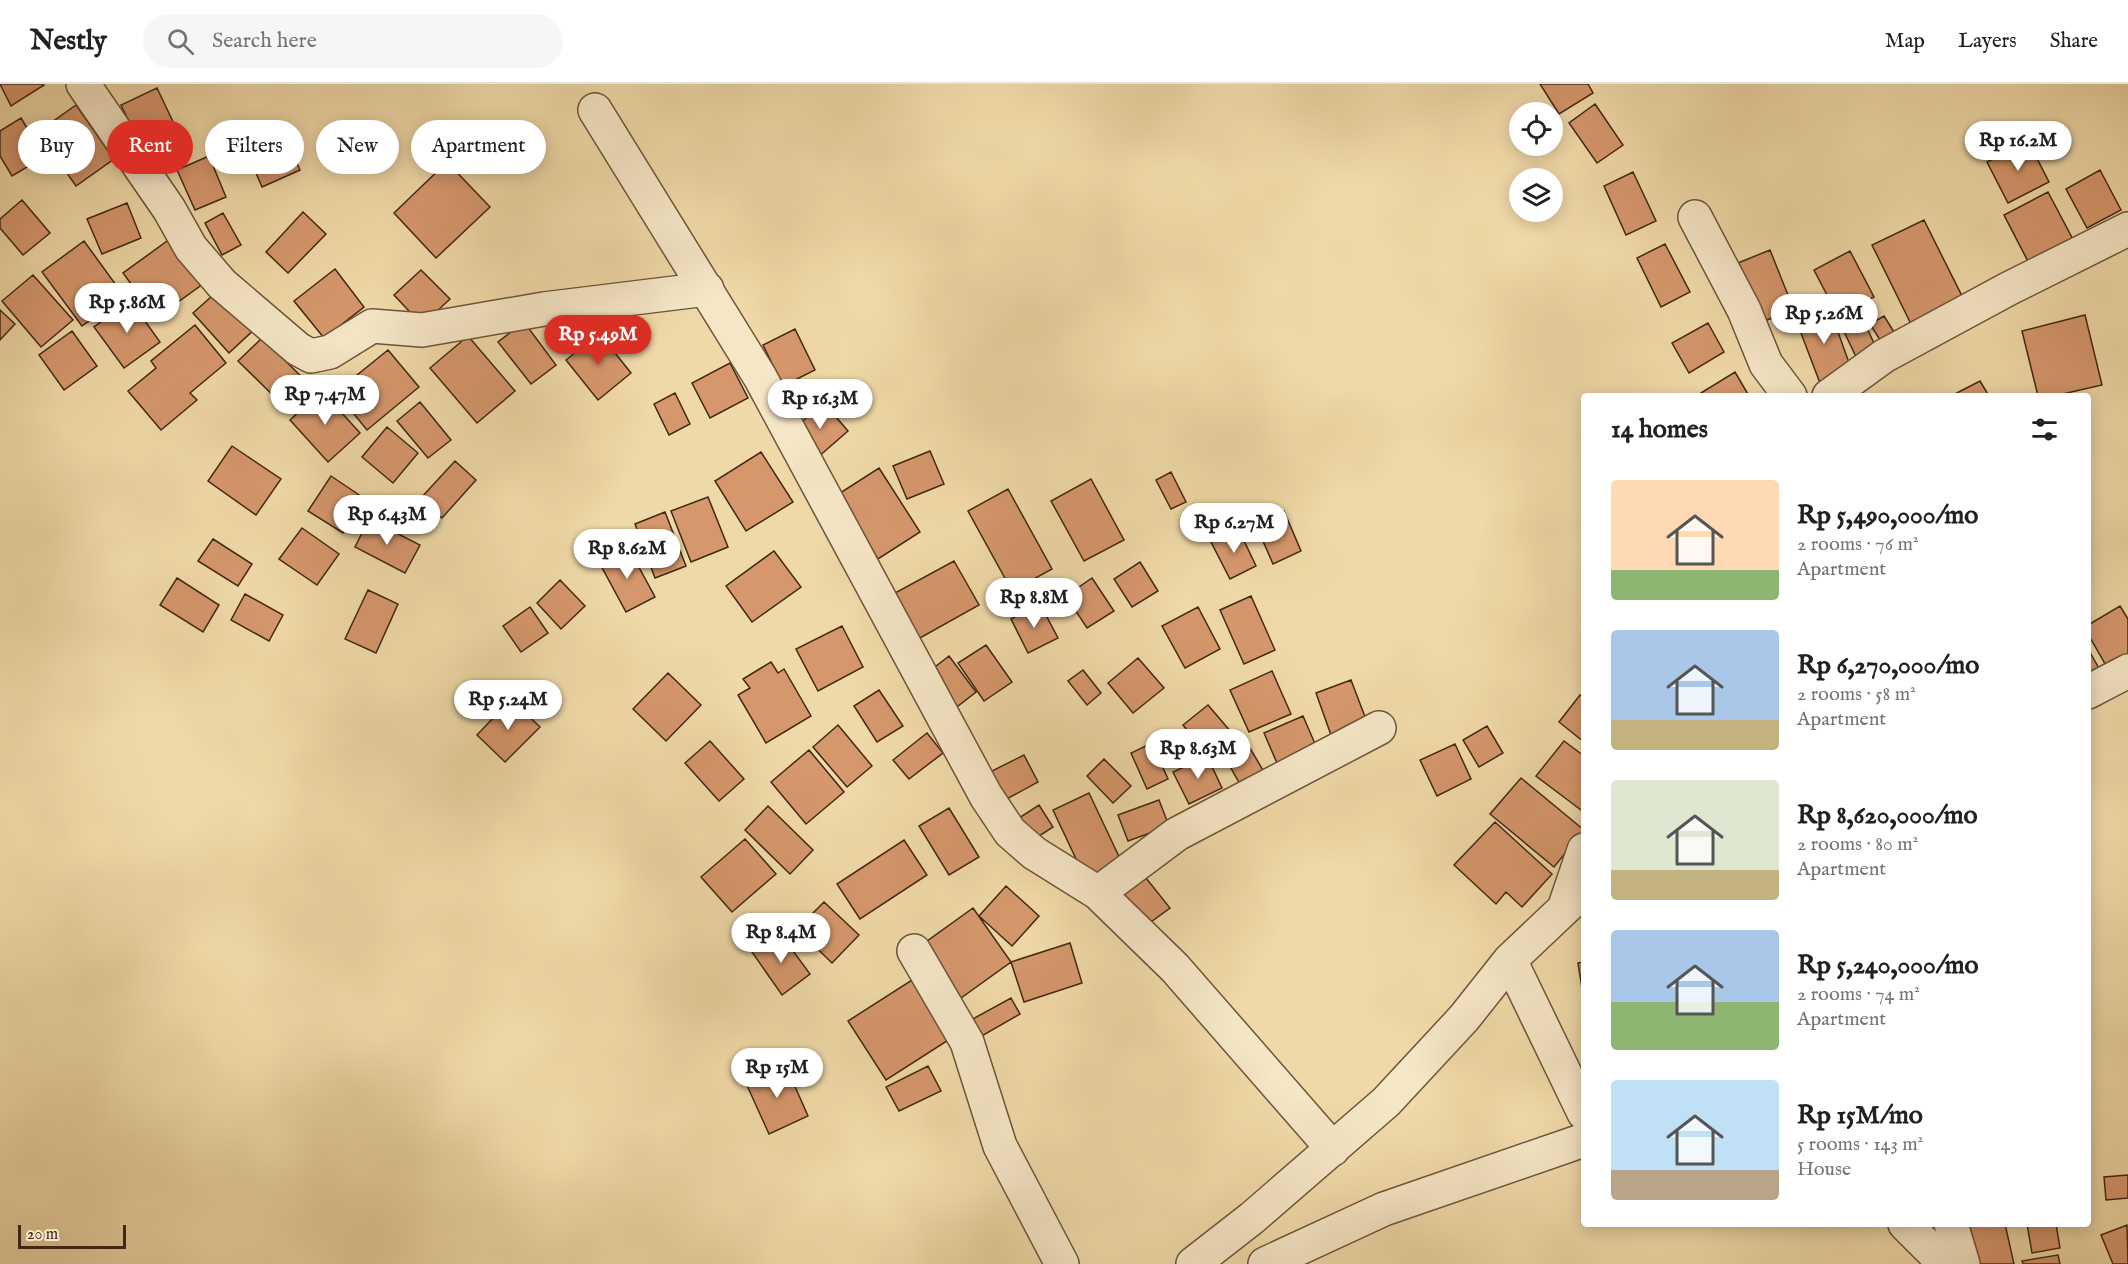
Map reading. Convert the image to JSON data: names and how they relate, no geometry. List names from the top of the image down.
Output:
{
  "scale_bar": "20 m",
  "page": {
    "header": "Nestly",
    "search": "Search here",
    "nav": ["Map", "Layers", "Share"],
    "chip": [
      "Buy",
      "Rent",
      "Filters",
      "New",
      "Apartment"
    ],
    "price": [
      "Rp 16.2M",
      "Rp 5.86M",
      "Rp 5.26M",
      "Rp 5.49M",
      "Rp 7.47M",
      "Rp 16.3M",
      "Rp 6.43M",
      "Rp 6.27M",
      "Rp 8.62M",
      "Rp 8.8M",
      "Rp 5.24M",
      "Rp 8.63M",
      "Rp 8.4M",
      "Rp 15M"
    ],
    "heading": "14 homes",
    "list": [
      {
        "name": "Rp 5,490,000/mo",
        "note": "2 rooms · 76 m² · Apartment"
      },
      {
        "name": "Rp 6,270,000/mo",
        "note": "2 rooms · 58 m² · Apartment"
      },
      {
        "name": "Rp 8,620,000/mo",
        "note": "2 rooms · 80 m² · Apartment"
      },
      {
        "name": "Rp 5,240,000/mo",
        "note": "2 rooms · 74 m² · Apartment"
      },
      {
        "name": "Rp 15M/mo",
        "note": "5 rooms · 143 m² · House"
      }
    ],
    "scale": "20 m"
  }
}
